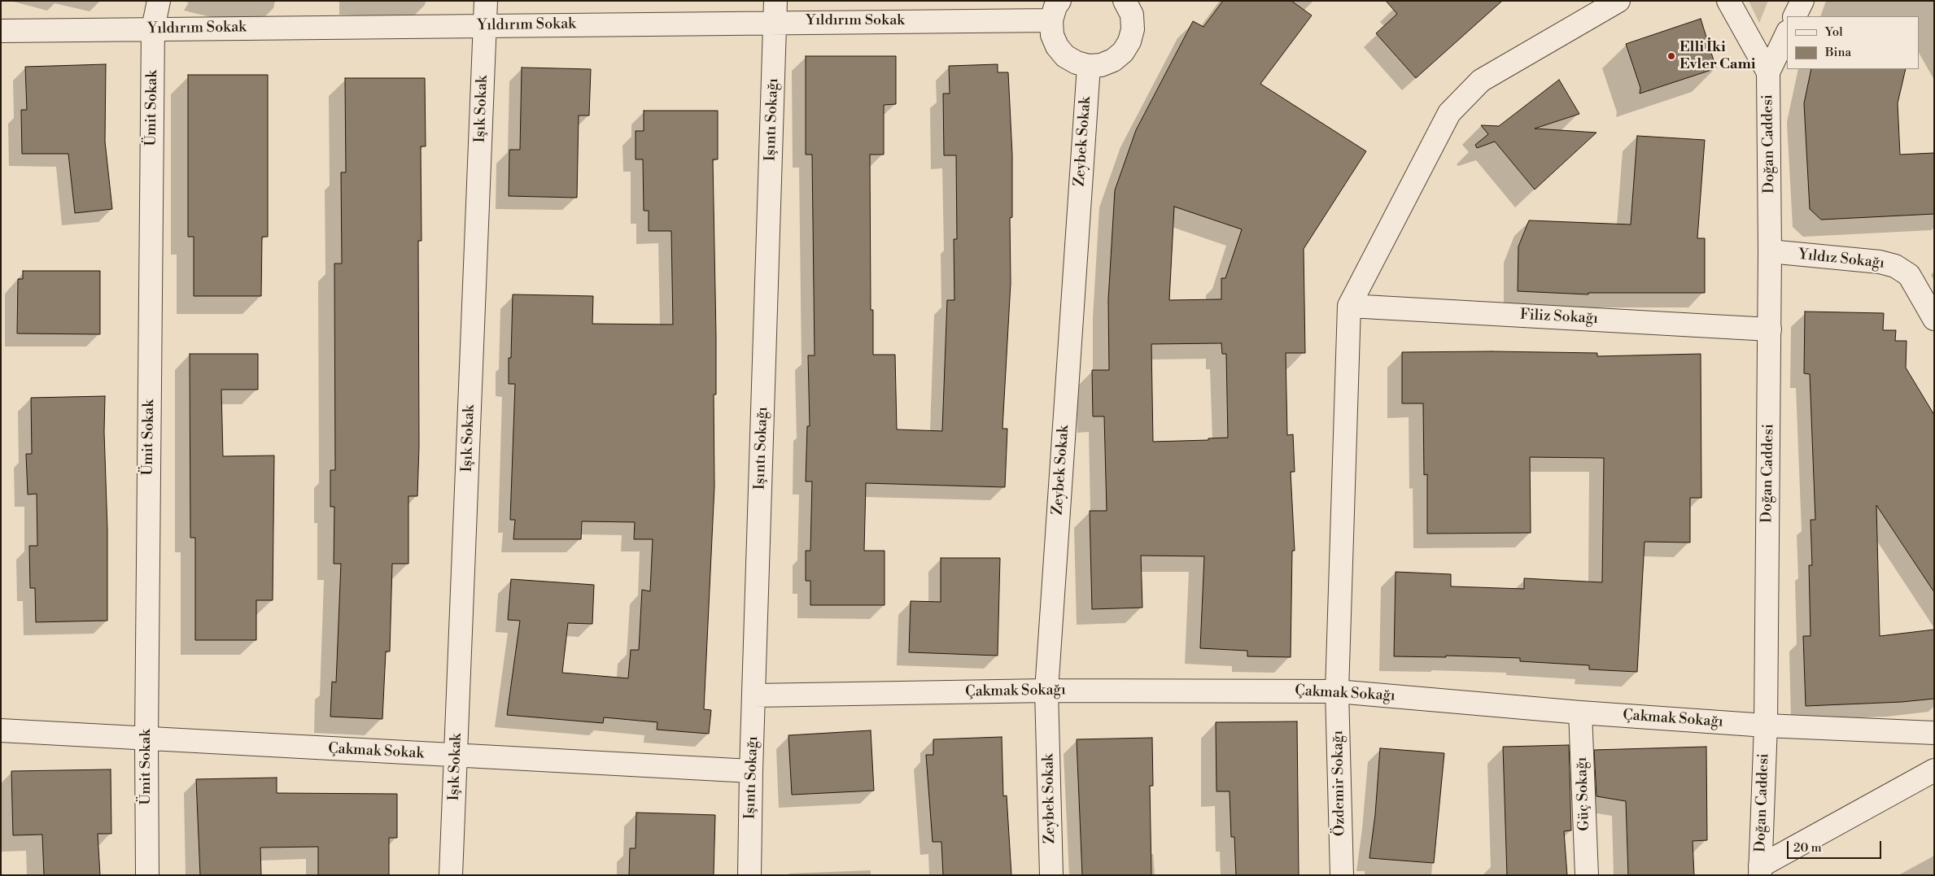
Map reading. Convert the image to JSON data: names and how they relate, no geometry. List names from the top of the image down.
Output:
{
  "streets": {
    "street": [
      "Yıldırım Sokak",
      "Ümit Sokak",
      "Işık Sokak",
      "Işıntı Sokağı",
      "Zeybek Sokak",
      "Doğan Caddesi",
      "Yıldız Sokağı",
      "Filiz Sokağı",
      "Çakmak Sokağı",
      "Çakmak Sokak",
      "Özdemir Sokağı",
      "Güç Sokağı"
    ]
  },
  "crossings": [
    ["Yıldırım Sokak", "Ümit Sokak"],
    ["Yıldırım Sokak", "Işık Sokak"],
    ["Yıldırım Sokak", "Işıntı Sokağı"],
    ["Ümit Sokak", "Çakmak Sokak"],
    ["Işık Sokak", "Çakmak Sokak"],
    ["Işıntı Sokağı", "Çakmak Sokağı"],
    ["Işıntı Sokağı", "Çakmak Sokak"],
    ["Zeybek Sokak", "Çakmak Sokağı"],
    ["Doğan Caddesi", "Yıldız Sokağı"],
    ["Doğan Caddesi", "Filiz Sokağı"],
    ["Doğan Caddesi", "Çakmak Sokağı"],
    ["Filiz Sokağı", "Özdemir Sokağı"],
    ["Çakmak Sokağı", "Özdemir Sokağı"],
    ["Çakmak Sokağı", "Güç Sokağı"]
  ],
  "places": ["Elli İki Evler Cami"],
  "legend": ["Yol", "Bina"],
  "scale_bar": "20 m"
}
